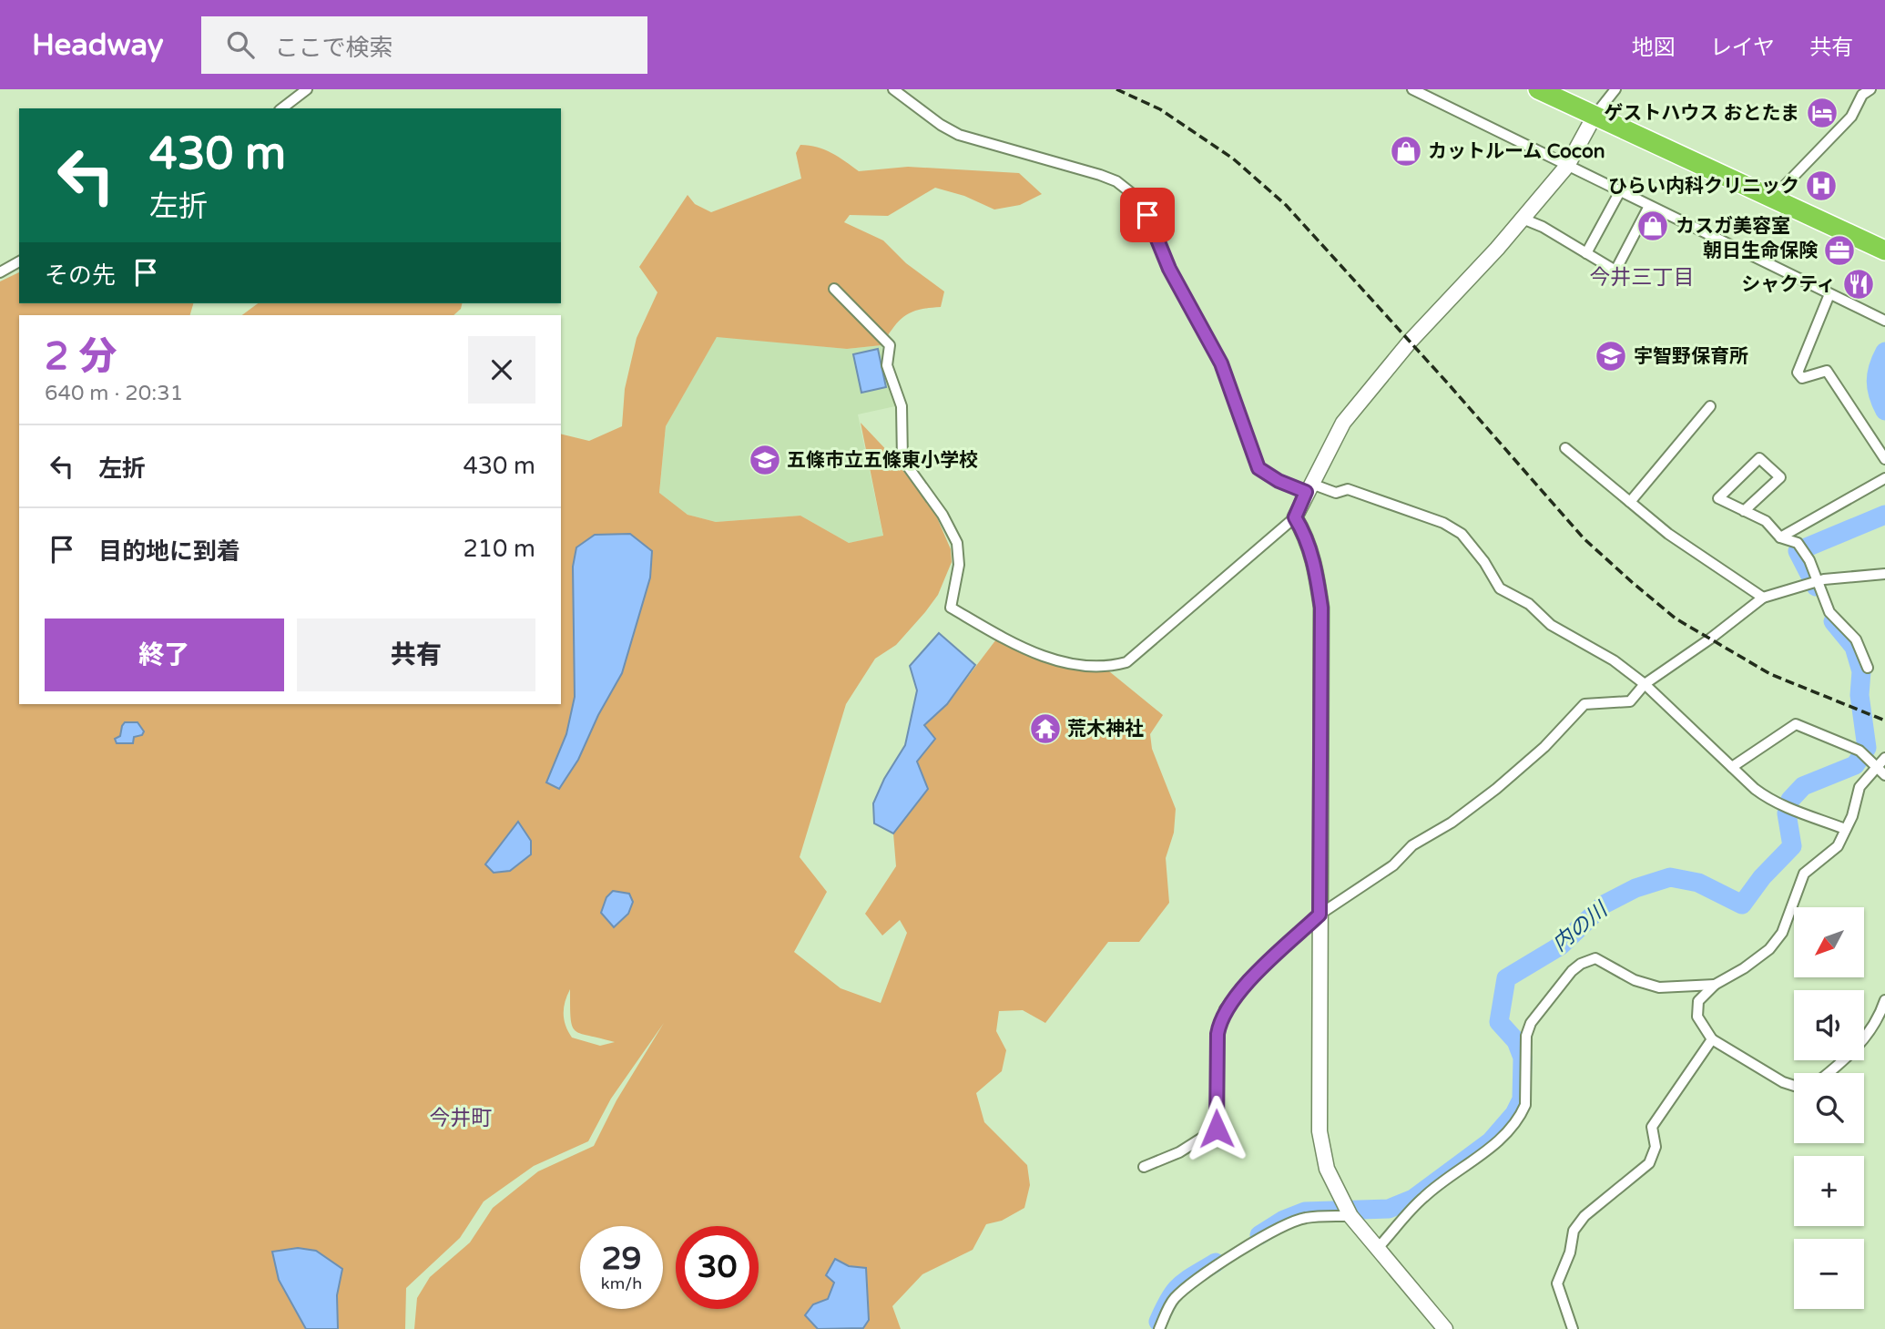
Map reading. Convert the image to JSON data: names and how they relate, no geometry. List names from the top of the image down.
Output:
{
  "districts": ["今井三丁目", "今井町"],
  "water": ["内の川"],
  "places": {
    "hotel": ["ゲストハウス おとたま"],
    "shop": ["カットルーム Cocon", "カスガ美容室"],
    "hospital": ["ひらい内科クリニック"],
    "office": ["朝日生命保険"],
    "restaurant": ["シャクティ"],
    "school or university": ["宇智野保育所", "五條市立五條東小学校"],
    "temple": ["荒木神社"]
  },
  "north": "bottom left",
  "page": {
    "header": "Headway",
    "search": "ここで検索",
    "nav": ["地図", "レイヤ", "共有"],
    "turn": ["430 m", "左折"],
    "then": "その先",
    "heading": ["2 分", "640 m · 20:31"],
    "list": [
      {
        "name": "左折",
        "value": "430 m"
      },
      {
        "name": "目的地に到着",
        "value": "210 m"
      }
    ],
    "buttons": ["終了", "共有"],
    "map_buttons": ["+", "−"],
    "speed": "29 km/h",
    "limit": "30"
  }
}
